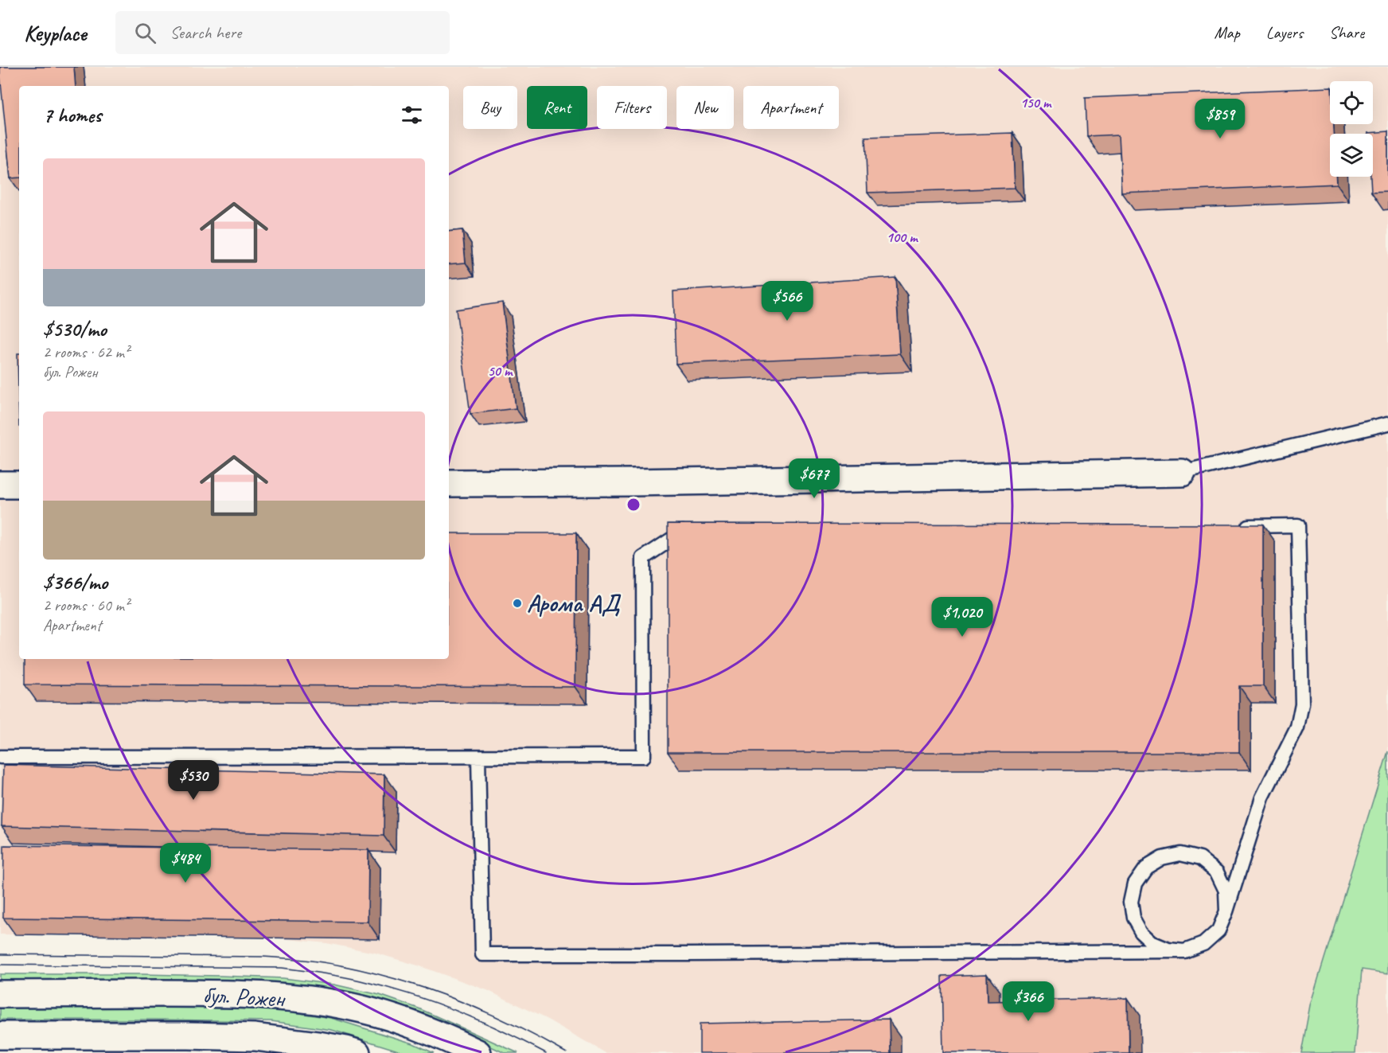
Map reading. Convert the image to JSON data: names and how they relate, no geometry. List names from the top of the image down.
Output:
{
  "streets": {
    "main road": ["бул. Рожен"]
  },
  "places": ["Арома АД"],
  "page": {
    "header": "Keyplace",
    "search": "Search here",
    "nav": ["Map", "Layers", "Share"],
    "chip": [
      "Buy",
      "Rent",
      "Filters",
      "New",
      "Apartment"
    ],
    "heading": "7 homes",
    "price": [
      "$859",
      "$566",
      "$677",
      "$1,020",
      "$530",
      "$484",
      "$366"
    ],
    "list": [
      {
        "name": "$530/mo",
        "note": "2 rooms · 62 m² · бул. Рожен"
      },
      {
        "name": "$366/mo",
        "note": "2 rooms · 60 m² · Apartment"
      }
    ]
  },
  "rings": ["150 m", "100 m", "50 m"]
}
